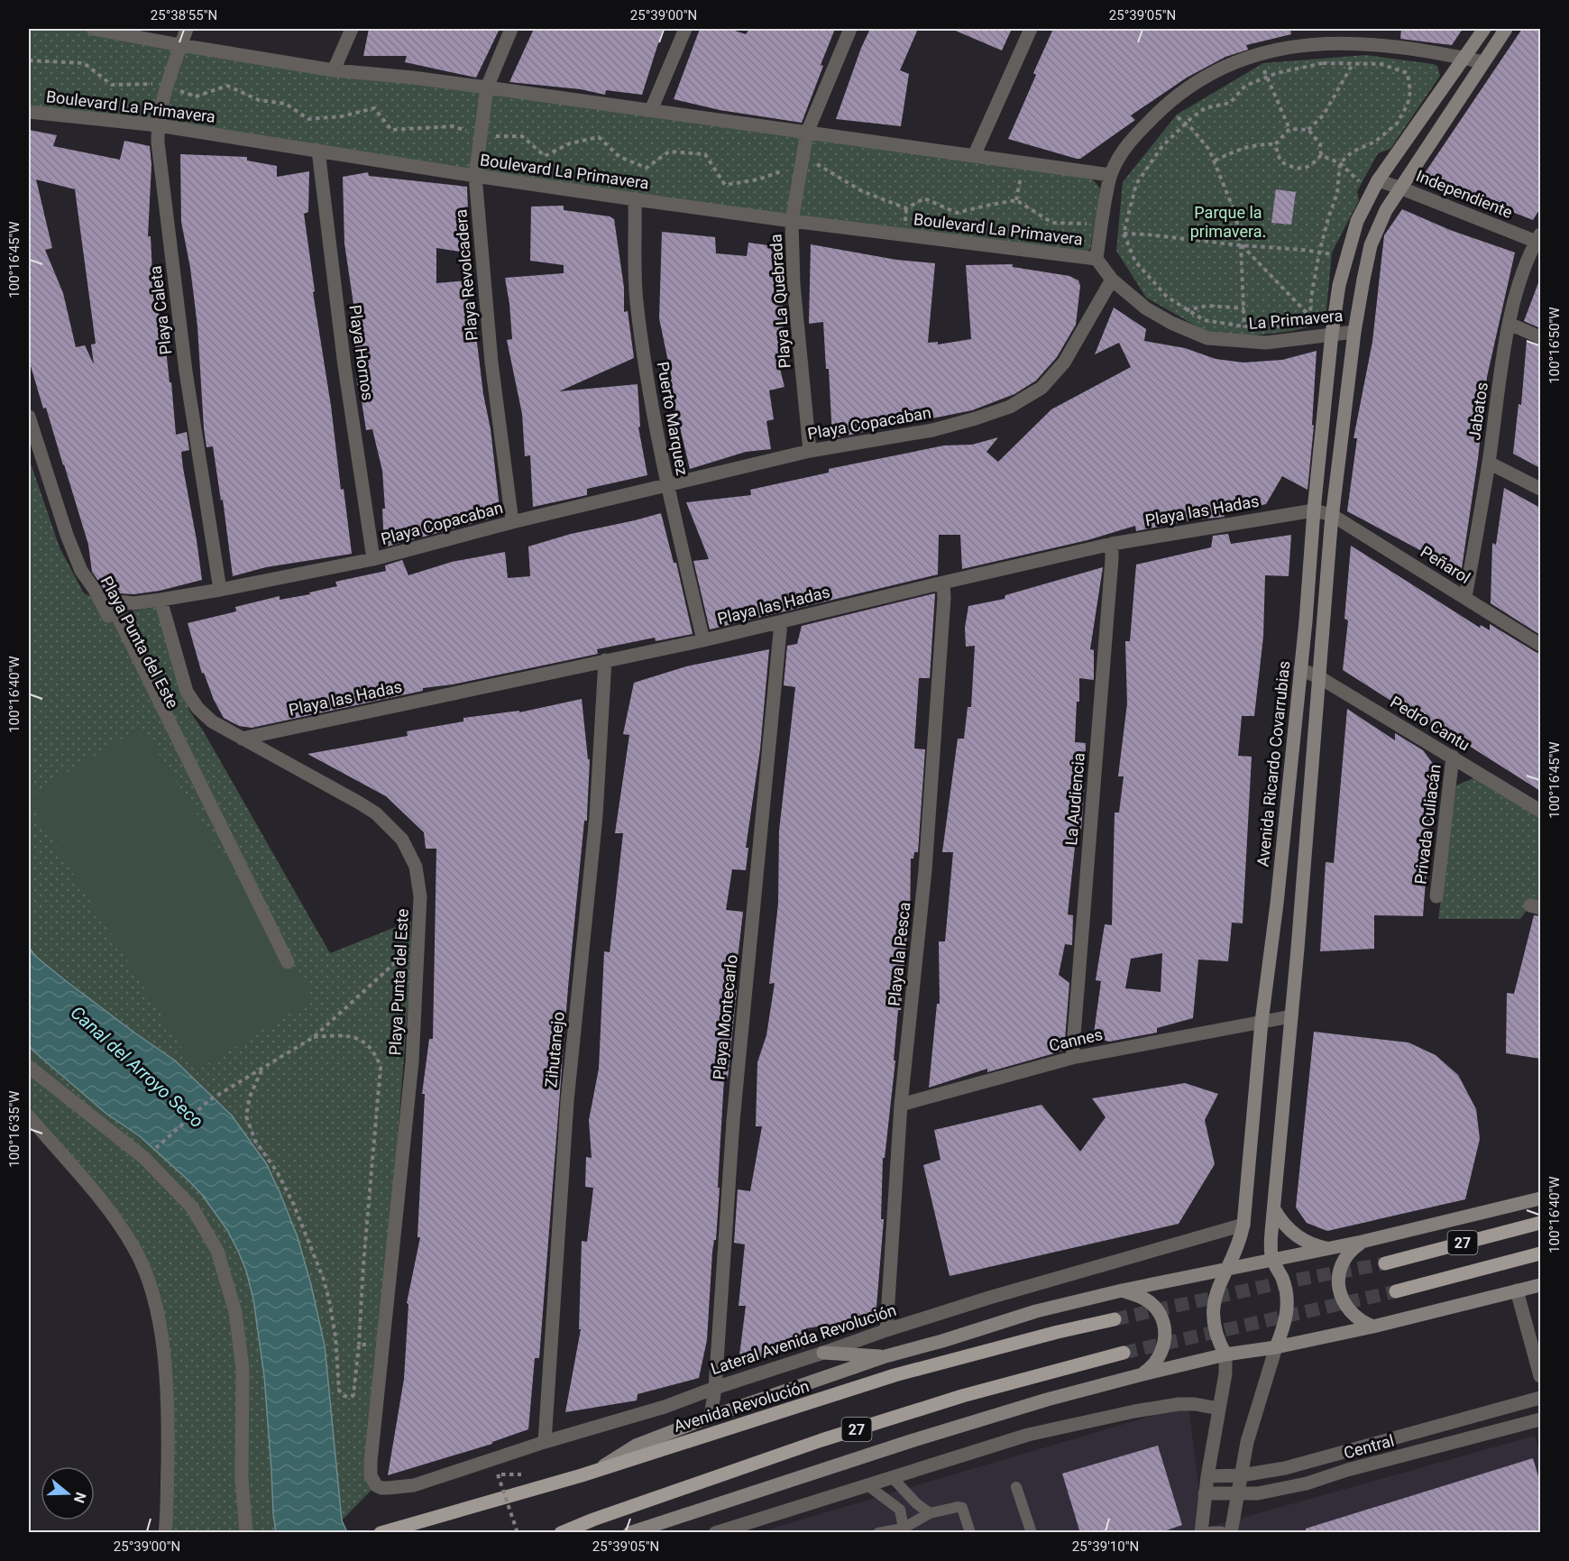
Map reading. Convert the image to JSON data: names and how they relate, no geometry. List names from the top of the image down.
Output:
{
  "streets": {
    "main road": ["27", "Avenida Revolución"],
    "street": [
      "Boulevard La Primavera",
      "Independiente",
      "Playa Revolcadera",
      "Playa La Quebrada",
      "Playa Caleta",
      "La Primavera",
      "Playa Hornos",
      "Jabatos",
      "Puerto Marquez",
      "Playa Copacaban",
      "Playa las Hadas",
      "Peñarol",
      "Playa Punta del Este",
      "Pedro Cantu",
      "Avenida Ricardo Covarrubias",
      "La Audiencia",
      "Privada Culiacán",
      "Playa la Pesca",
      "Playa Montecarlo",
      "Cannes",
      "Zihutanejo",
      "Lateral Avenida Revolución",
      "Central"
    ]
  },
  "crossings": [
    ["Boulevard La Primavera", "Playa Revolcadera"],
    ["Boulevard La Primavera", "Playa La Quebrada"],
    ["Boulevard La Primavera", "Playa Caleta"],
    ["Boulevard La Primavera", "La Primavera"],
    ["Boulevard La Primavera", "Playa Hornos"],
    ["Boulevard La Primavera", "Puerto Marquez"],
    ["Independiente", "Jabatos"],
    ["Independiente", "Avenida Ricardo Covarrubias"],
    ["Playa Revolcadera", "Playa Copacaban"],
    ["Playa La Quebrada", "Playa Copacaban"],
    ["Playa Caleta", "Playa Copacaban"],
    ["La Primavera", "Playa Copacaban"],
    ["La Primavera", "Avenida Ricardo Covarrubias"],
    ["Playa Hornos", "Playa Copacaban"],
    ["Jabatos", "Peñarol"],
    ["Puerto Marquez", "Playa Copacaban"],
    ["Puerto Marquez", "Playa las Hadas"],
    ["Playa Copacaban", "Playa Punta del Este"],
    ["Playa las Hadas", "Playa Punta del Este"],
    ["Playa las Hadas", "Avenida Ricardo Covarrubias"],
    ["Playa las Hadas", "La Audiencia"],
    ["Playa las Hadas", "Playa la Pesca"],
    ["Playa las Hadas", "Playa Montecarlo"],
    ["Playa las Hadas", "Zihutanejo"],
    ["Playa Punta del Este", "Lateral Avenida Revolución"],
    ["Pedro Cantu", "Avenida Ricardo Covarrubias"],
    ["Pedro Cantu", "Privada Culiacán"],
    ["Avenida Ricardo Covarrubias", "Cannes"],
    ["Avenida Ricardo Covarrubias", "Lateral Avenida Revolución"],
    ["Avenida Ricardo Covarrubias", "Central"],
    ["La Audiencia", "Cannes"],
    ["Playa la Pesca", "Cannes"],
    ["Playa la Pesca", "Lateral Avenida Revolución"],
    ["Playa Montecarlo", "Lateral Avenida Revolución"],
    ["Zihutanejo", "Lateral Avenida Revolución"]
  ],
  "water": ["Canal del Arroyo Seco"],
  "parks": ["Parque la primavera."],
  "north": "right",
  "coordinates": [
    "25°38'55\"N",
    "25°39'00\"N",
    "25°39'05\"N",
    "100°16'45\"W",
    "100°16'50\"W",
    "100°16'40\"W",
    "100°16'35\"W",
    "25°39'10\"N"
  ]
}
